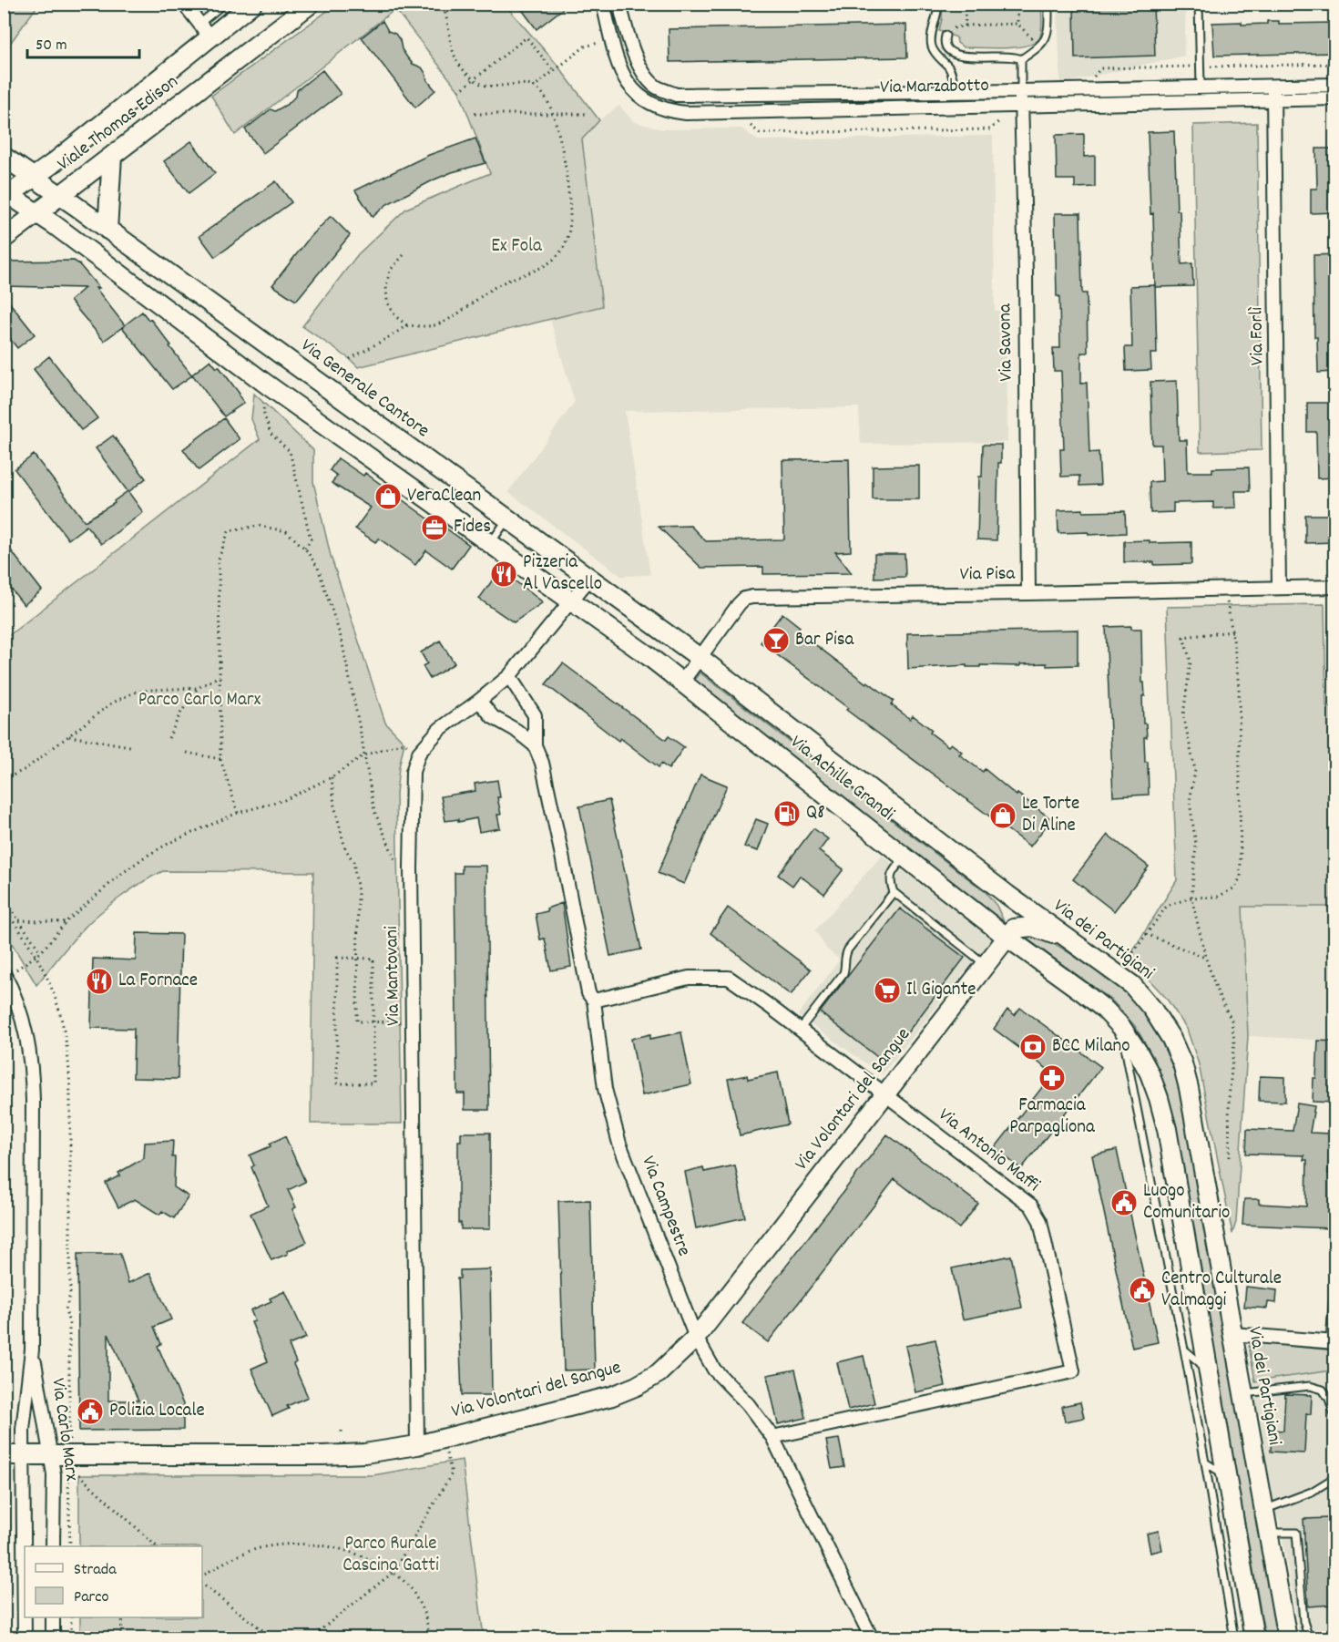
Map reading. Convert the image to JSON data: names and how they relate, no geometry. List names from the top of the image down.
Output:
{
  "streets": {
    "street": [
      "Via Marzabotto",
      "Viale Thomas Edison",
      "Via Forlì",
      "Via Savona",
      "Via Generale Cantore",
      "Via Pisa",
      "Via Achille Grandi",
      "Via dei Partigiani",
      "Via Mantovani",
      "Via Volontari del Sangue",
      "Via Antonio Maffi",
      "Via Campestre",
      "Via Carlo Marx"
    ]
  },
  "crossings": [
    ["Via Marzabotto", "Via Forlì"],
    ["Via Marzabotto", "Via Savona"],
    ["Viale Thomas Edison", "Via Generale Cantore"],
    ["Via Forlì", "Via Pisa"],
    ["Via Savona", "Via Pisa"],
    ["Via Generale Cantore", "Via Pisa"],
    ["Via Generale Cantore", "Via Achille Grandi"],
    ["Via Generale Cantore", "Via Mantovani"],
    ["Via Pisa", "Via Achille Grandi"],
    ["Via Achille Grandi", "Via dei Partigiani"],
    ["Via Achille Grandi", "Via Mantovani"],
    ["Via Achille Grandi", "Via Volontari del Sangue"],
    ["Via Mantovani", "Via Volontari del Sangue"],
    ["Via Mantovani", "Via Campestre"],
    ["Via Volontari del Sangue", "Via Antonio Maffi"],
    ["Via Volontari del Sangue", "Via Campestre"],
    ["Via Volontari del Sangue", "Via Carlo Marx"],
    ["Via Antonio Maffi", "Via Campestre"]
  ],
  "parks": ["Ex Fola", "Parco Carlo Marx", "Parco Rurale Cascina Gatti"],
  "places": {
    "shop": ["VeraClean", "Le Torte Di Aline"],
    "office": ["Fides"],
    "restaurant": ["Pizzeria Al Vascello", "La Fornace"],
    "bar": ["Bar Pisa"],
    "fuel station": ["Q8"],
    "supermarket": ["Il Gigante"],
    "bank": ["BCC Milano"],
    "pharmacy": ["Farmacia Parpagliona"],
    "public building": ["Luogo Comunitario", "Centro Culturale Valmaggi", "Polizia Locale"]
  },
  "legend": ["Strada", "Parco"],
  "scale_bar": "50 m"
}
